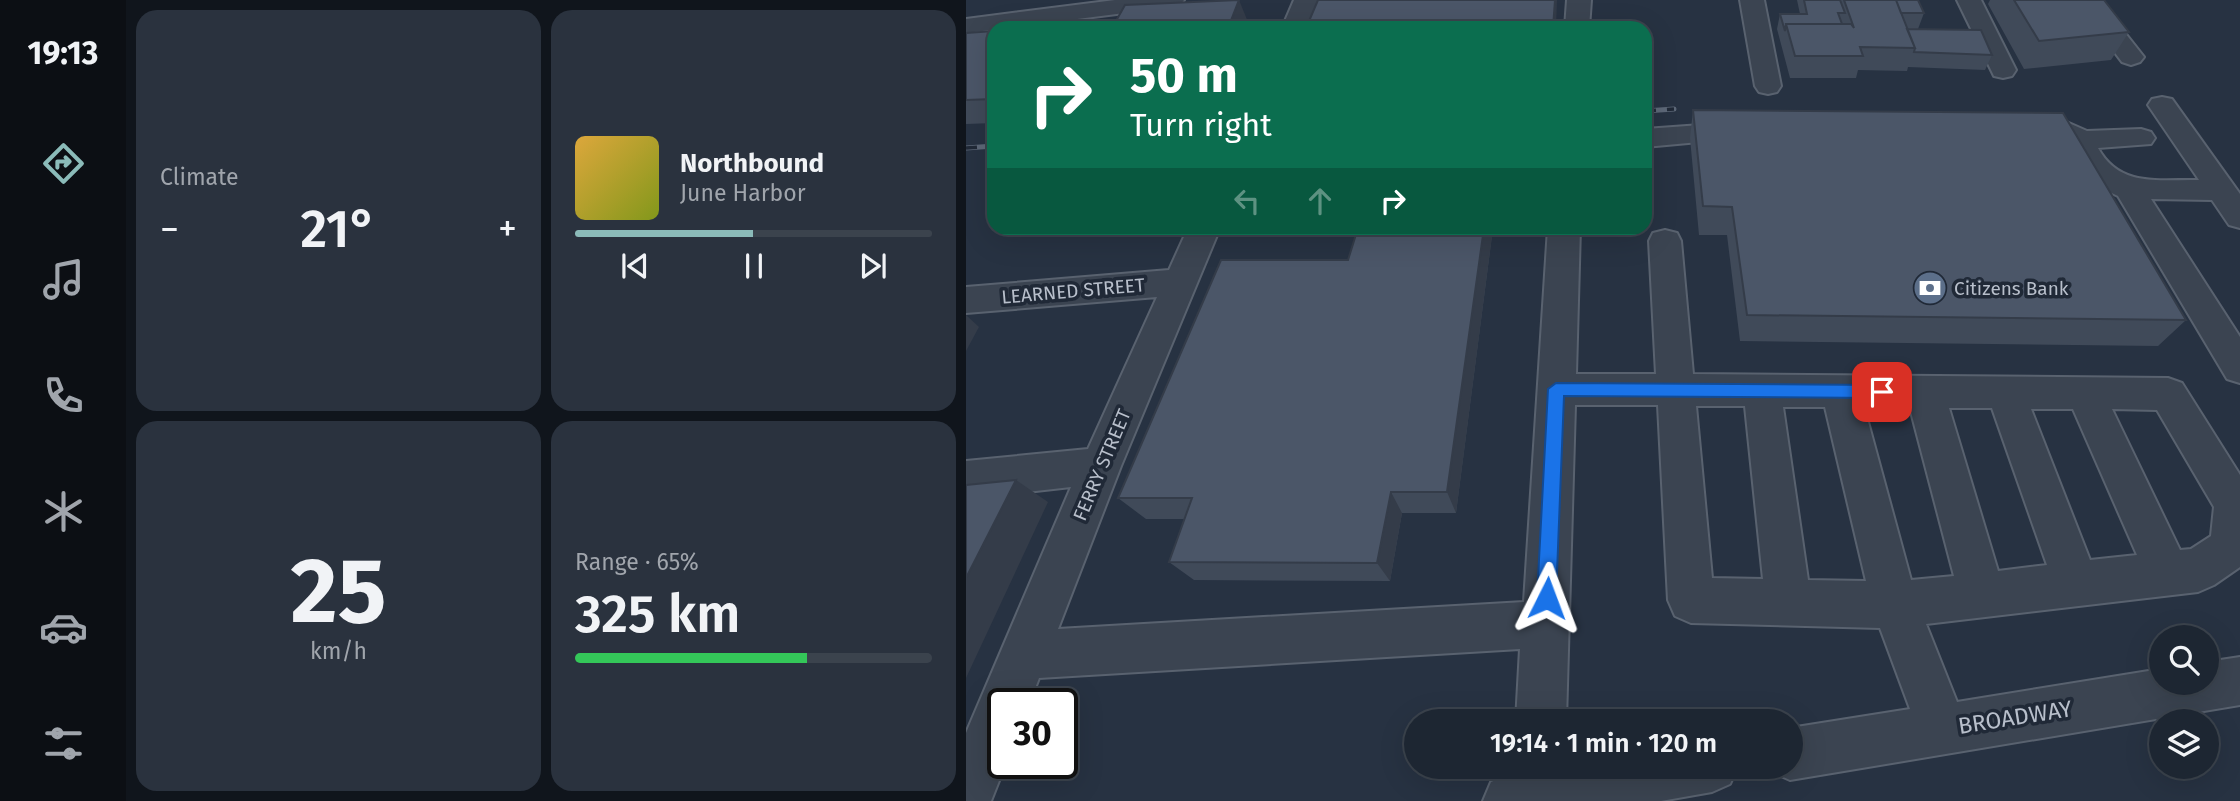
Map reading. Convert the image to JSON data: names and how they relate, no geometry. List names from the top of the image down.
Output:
{
  "streets": {
    "street": ["LEARNED STREET", "FERRY STREET", "BROADWAY"]
  },
  "crossings": [
    ["LEARNED STREET", "FERRY STREET"]
  ],
  "places": {
    "bank": ["Citizens Bank"]
  },
  "page": {
    "tabs": "19:13",
    "tile": [
      "Climate",
      ["25", "km/h"],
      ["Range · 65%", "325 km"]
    ],
    "turn": ["50 m", "Turn right"],
    "song": ["Northbound", "June Harbor"],
    "heat": ["−", "21°", "+"],
    "limit": "30",
    "trip": "19:14 · 1 min · 120 m"
  }
}
